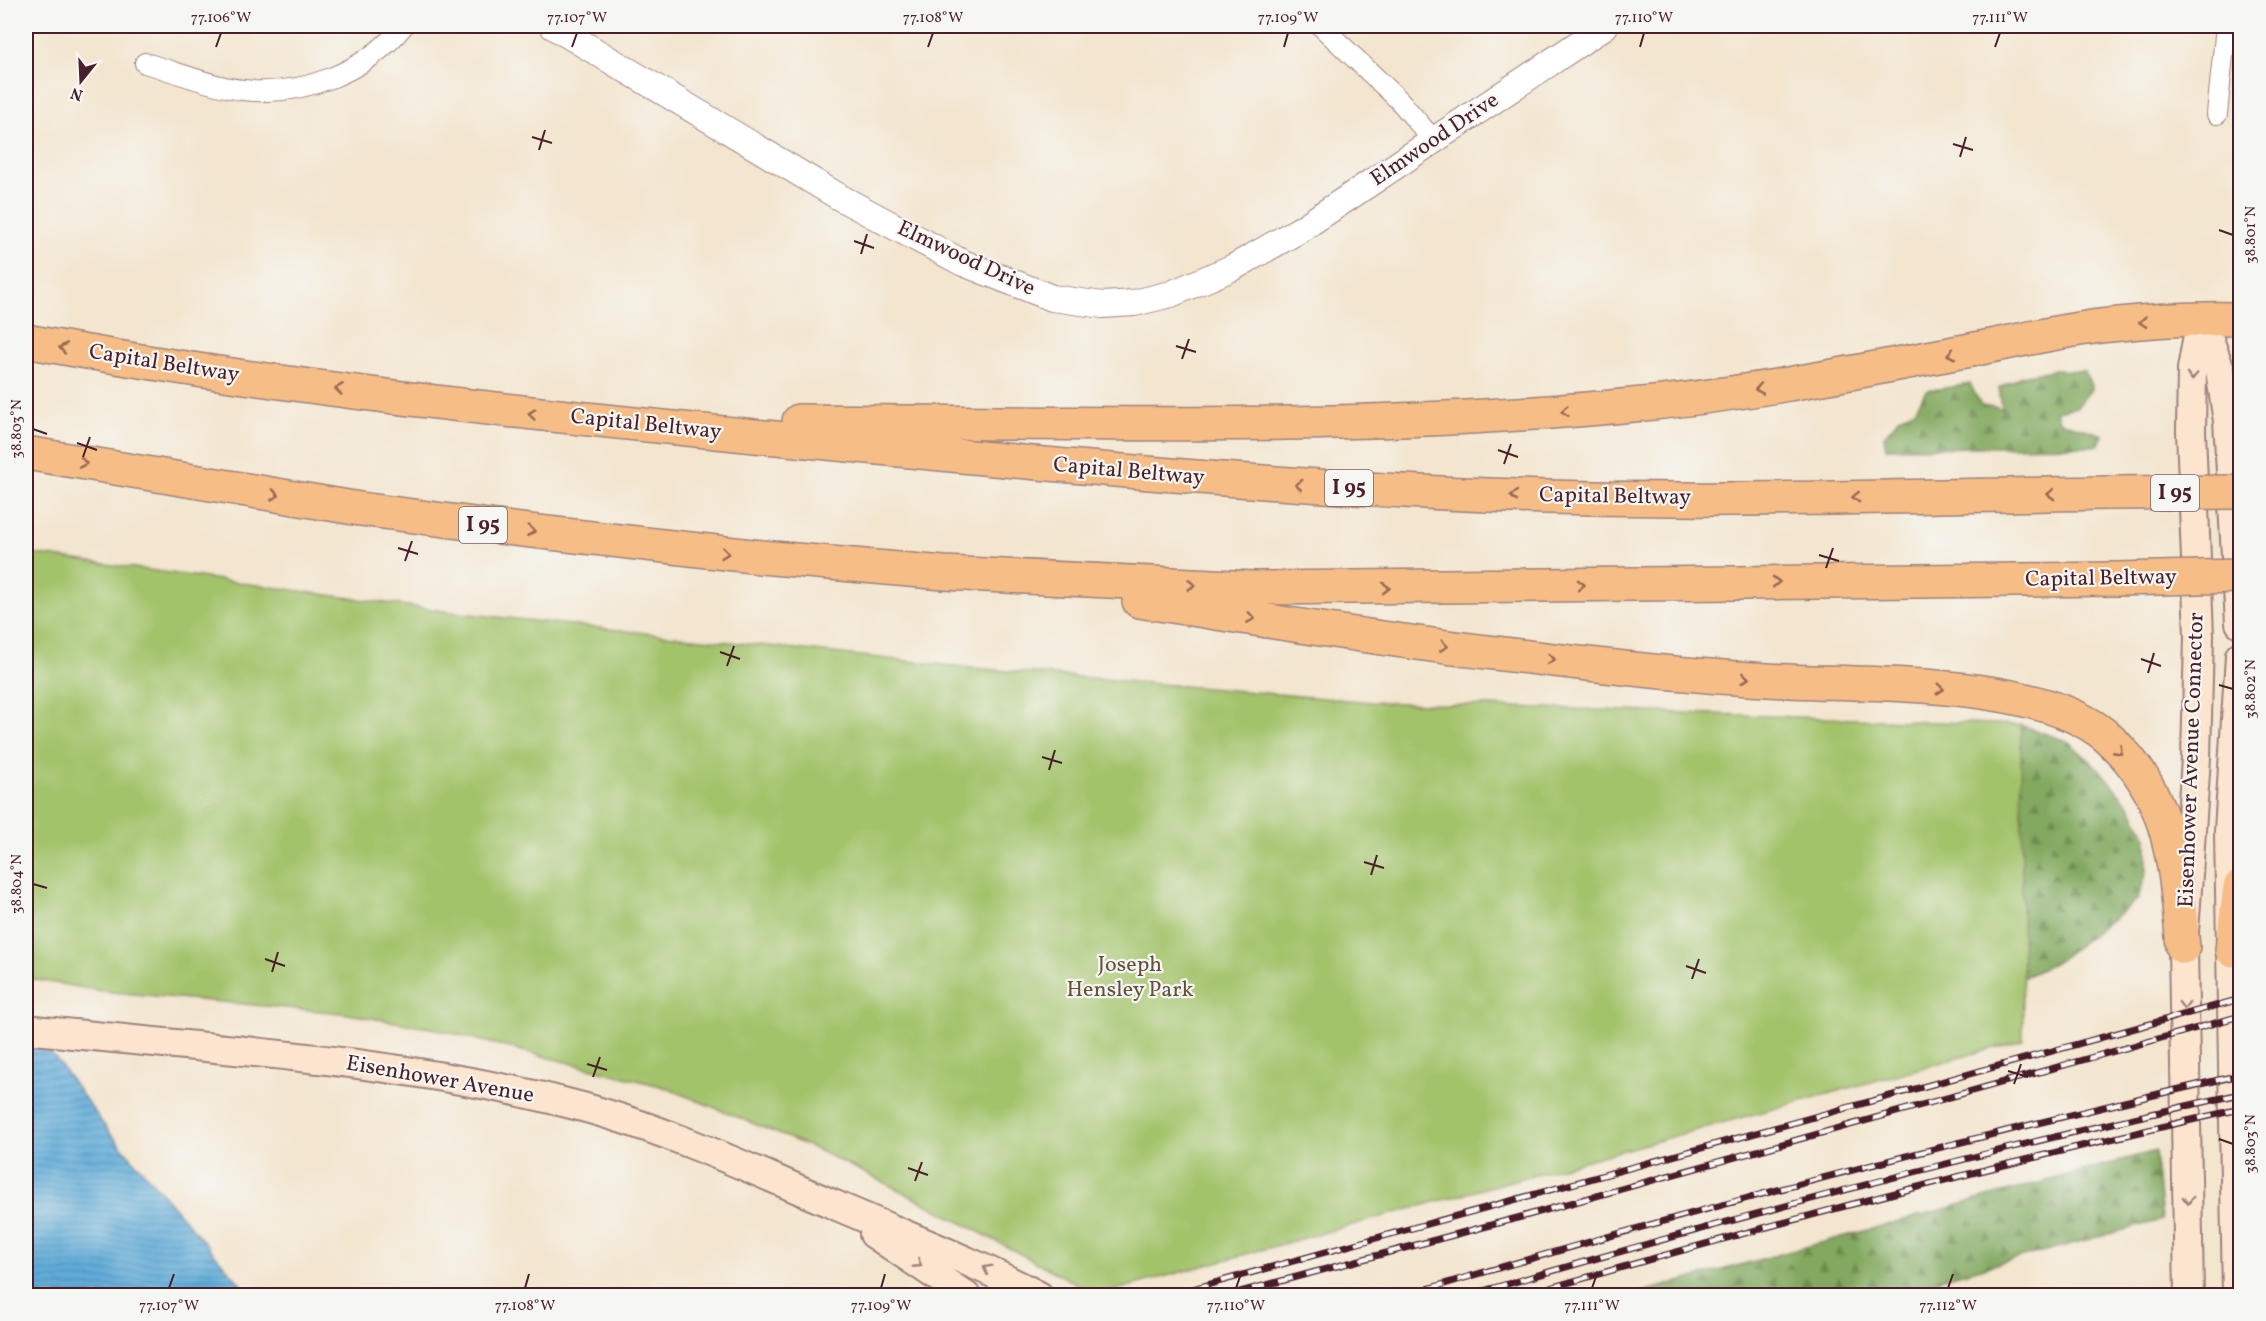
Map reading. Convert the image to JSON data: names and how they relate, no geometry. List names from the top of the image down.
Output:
{
  "streets": {
    "highway": ["Capital Beltway", "I 95"],
    "main road": ["Eisenhower Avenue Connector", "Eisenhower Avenue"],
    "street": ["Elmwood Drive"]
  },
  "parks": ["Joseph Hensley Park"],
  "north": "bottom",
  "coordinates": [
    "77.106°W",
    "77.107°W",
    "77.108°W",
    "77.109°W",
    "77.110°W",
    "77.111°W",
    "38.801°N",
    "38.803°N",
    "38.802°N",
    "38.804°N",
    "77.112°W"
  ]
}
